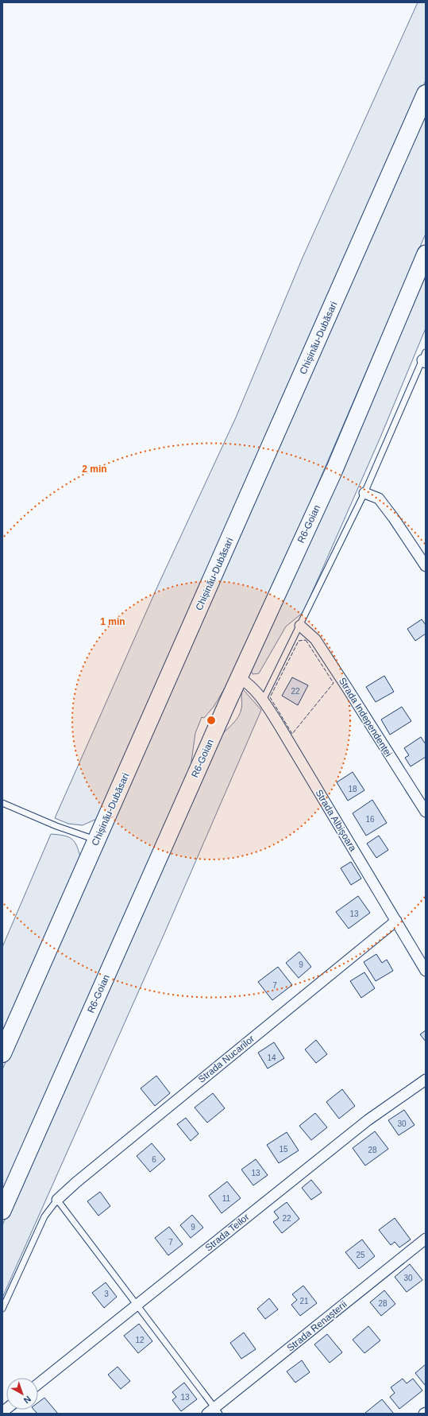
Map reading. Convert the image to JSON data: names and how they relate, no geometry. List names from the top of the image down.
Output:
{
  "streets": {
    "highway": ["Chișinău-Dubăsari"],
    "main road": ["R6-Goian"],
    "street": [
      "Strada Independenței",
      "Strada Albișoara",
      "Strada Nucarilor",
      "Strada Teilor",
      "Strada Renașterii"
    ]
  },
  "crossings": [
    ["R6-Goian", "Strada Albișoara"],
    ["Strada Albișoara", "Strada Nucarilor"]
  ],
  "house_numbers": [
    "22",
    "18",
    "16",
    "13",
    "9",
    "7",
    "14",
    "30",
    "15",
    "28",
    "6",
    "13",
    "11",
    "22",
    "9",
    "7",
    "25",
    "30",
    "3",
    "21",
    "28",
    "12",
    "13"
  ],
  "north": "bottom right",
  "rings": ["2 min", "1 min"]
}
